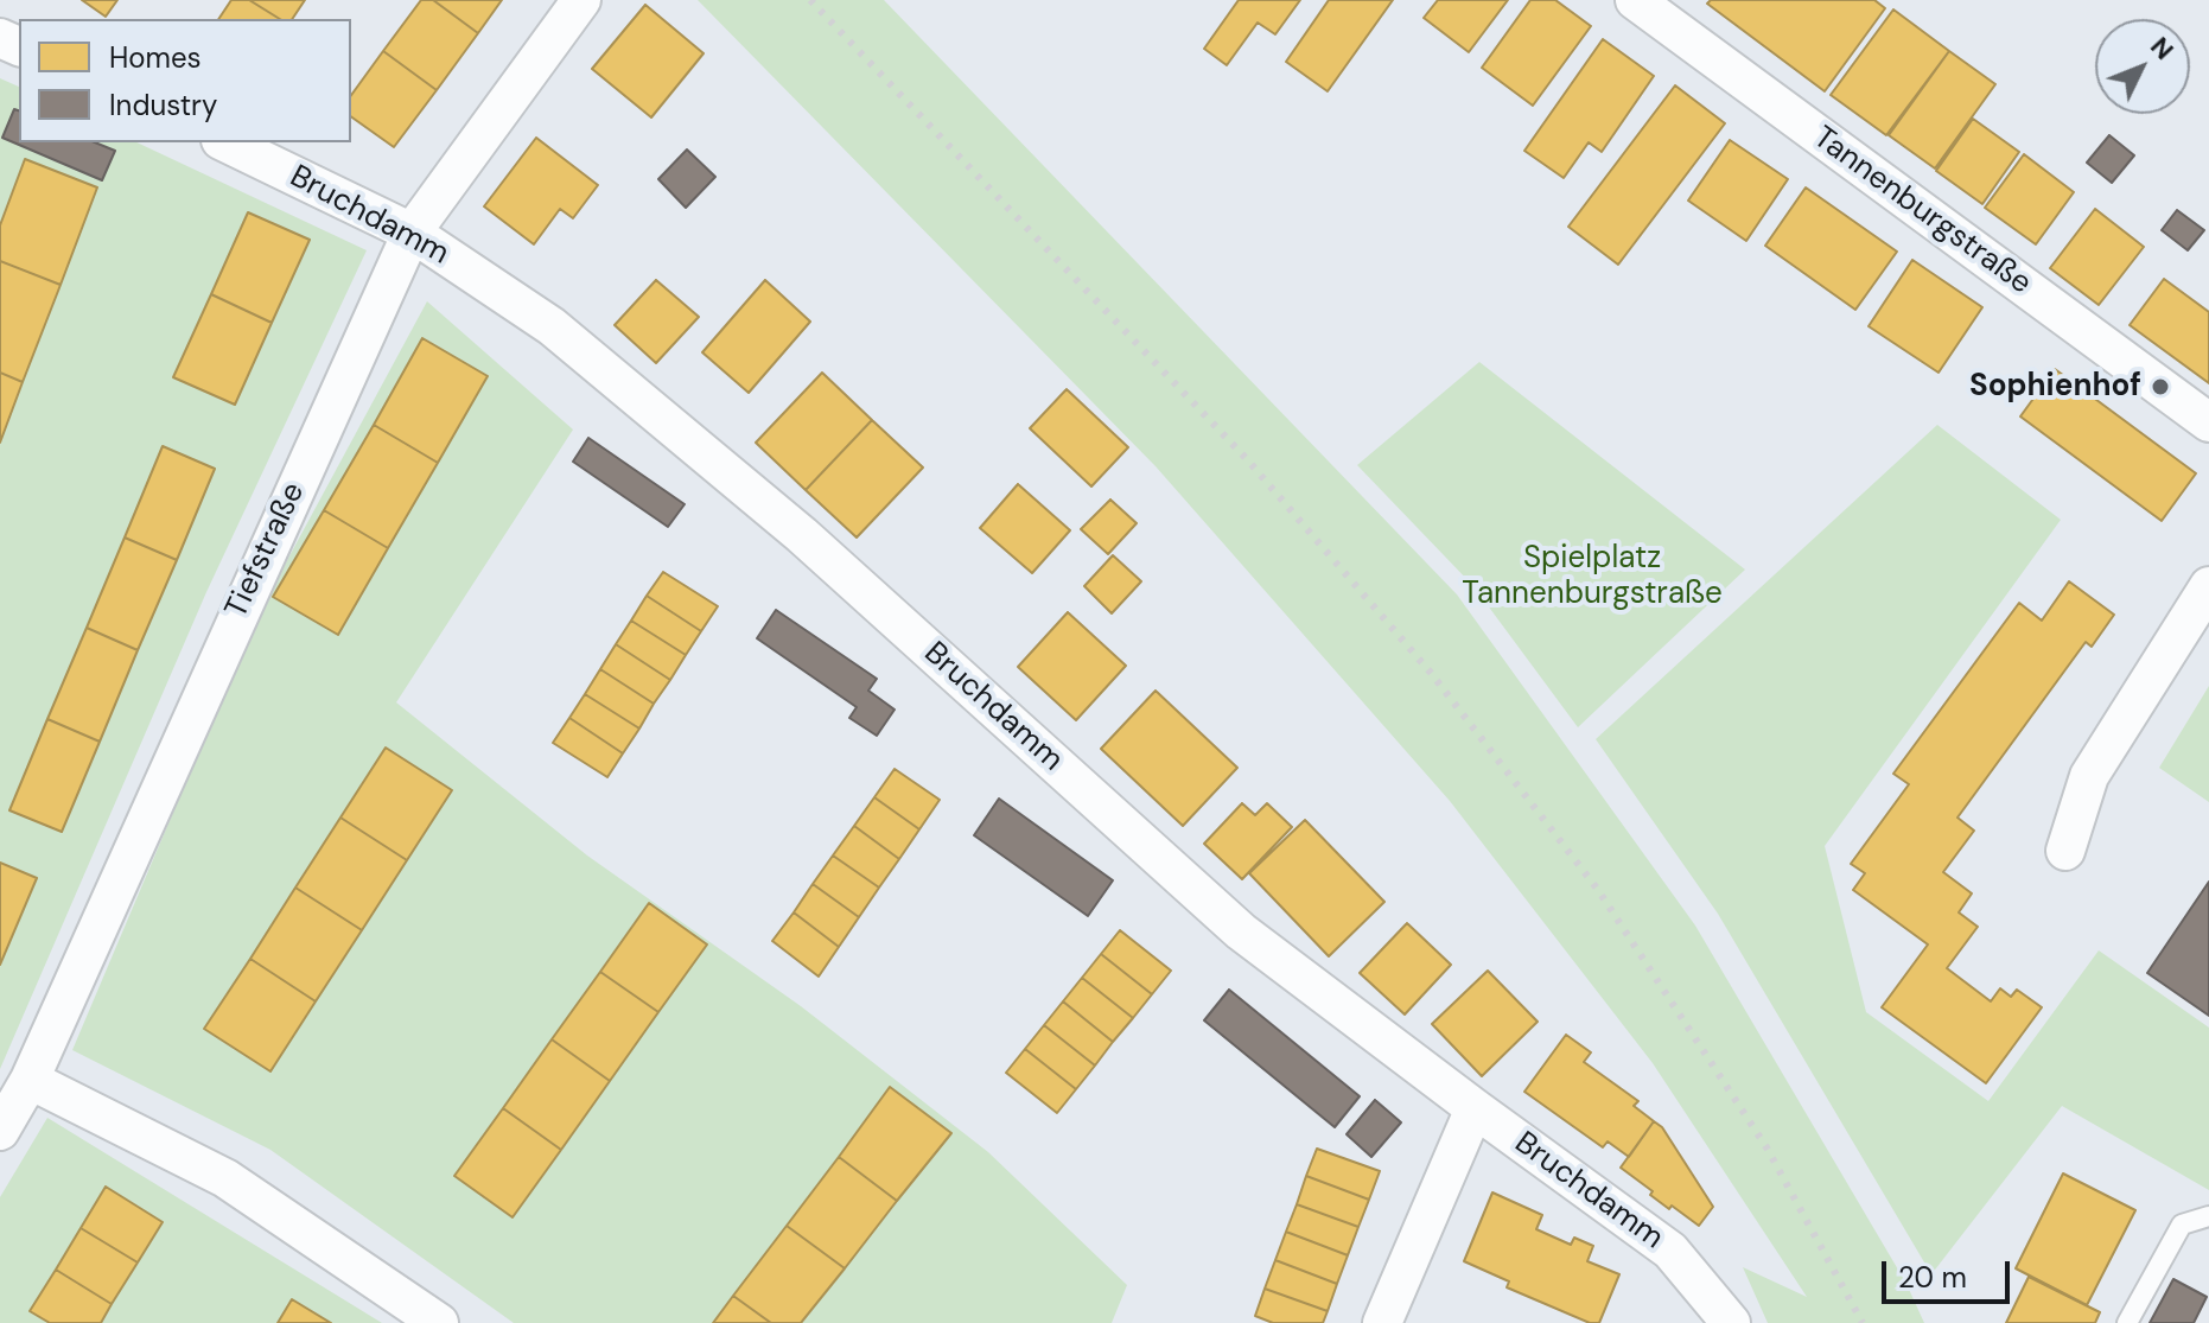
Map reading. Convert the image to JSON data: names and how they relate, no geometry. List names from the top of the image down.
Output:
{
  "streets": {
    "street": ["Tannenburgstraße", "Bruchdamm", "Tiefstraße"]
  },
  "crossings": [
    ["Bruchdamm", "Tiefstraße"]
  ],
  "parks": ["Spielplatz Tannenburgstraße"],
  "places": ["Sophienhof"],
  "legend": ["Homes", "Industry"],
  "scale_bar": "20 m",
  "north": "top right"
}
